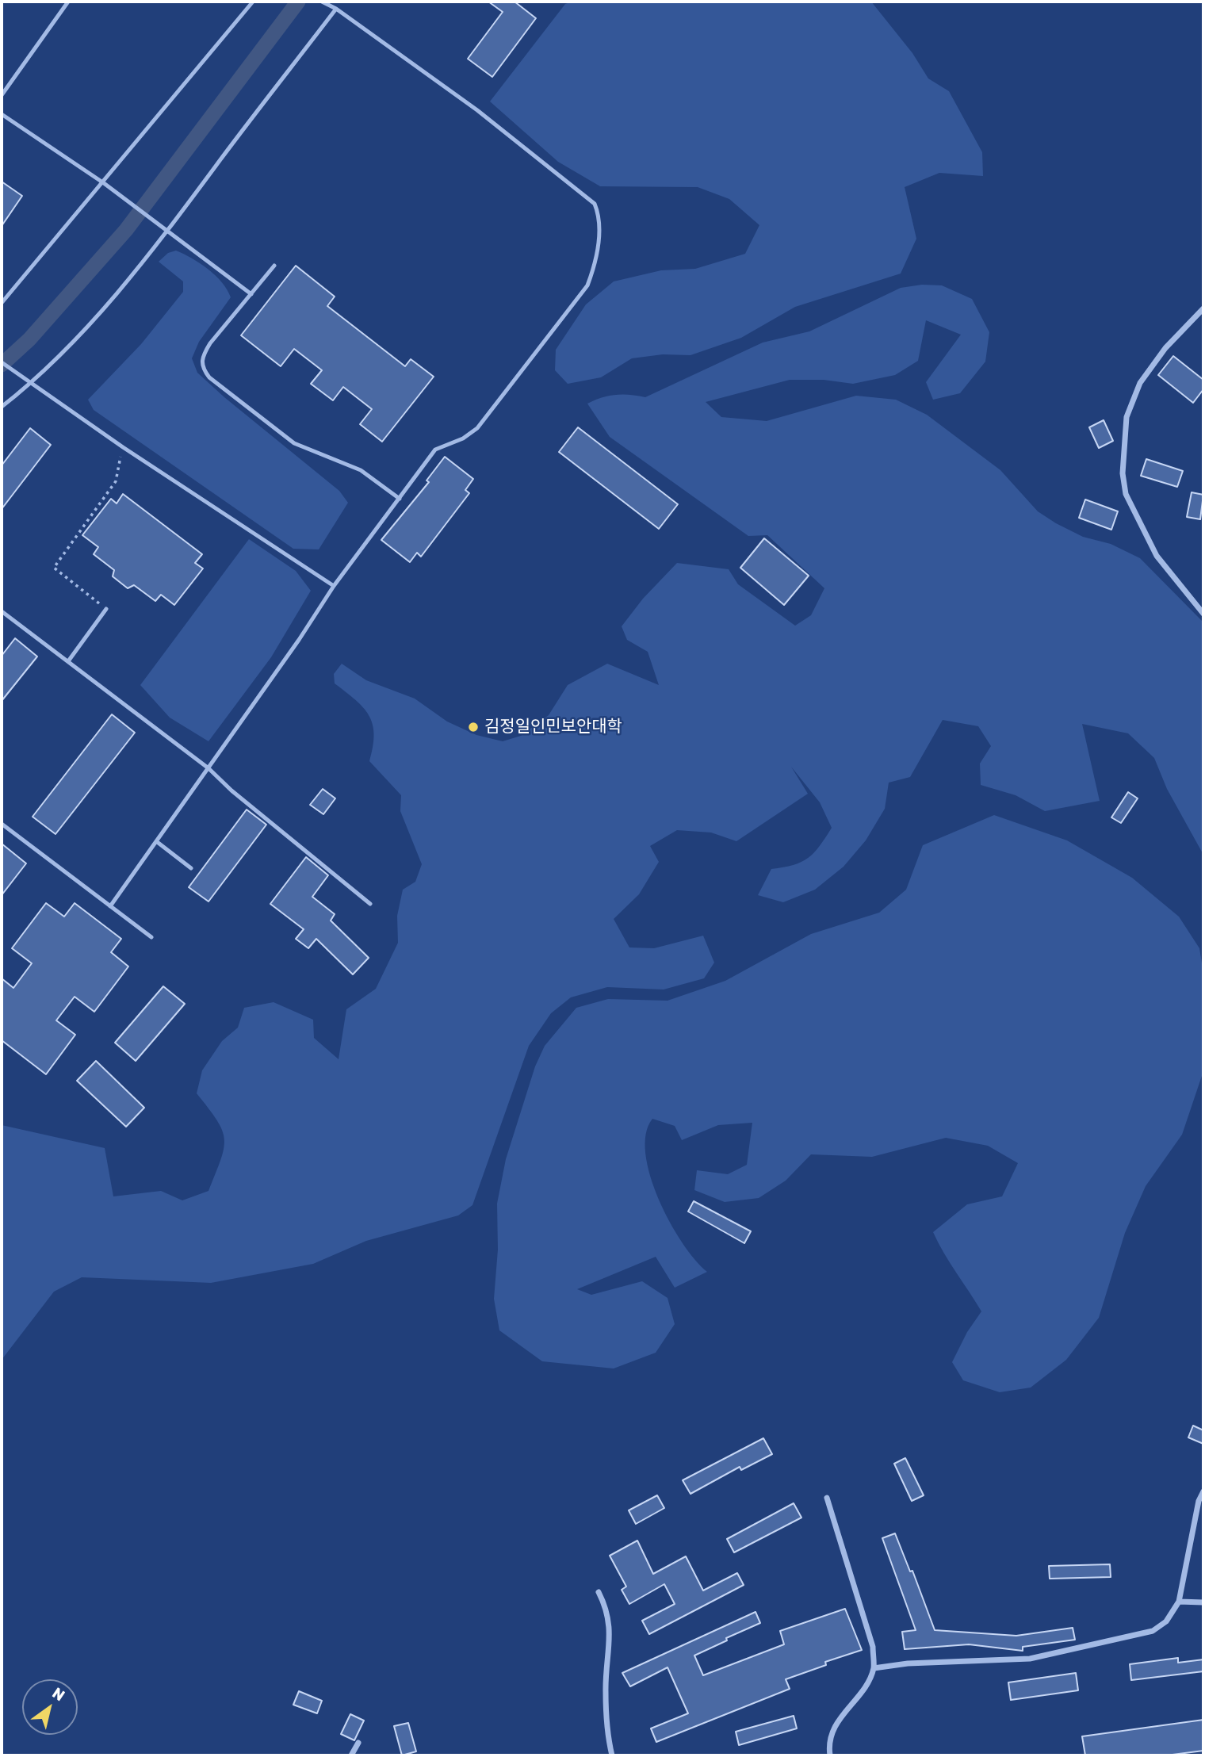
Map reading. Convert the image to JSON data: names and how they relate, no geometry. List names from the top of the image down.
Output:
{
  "places": ["김정일인민보안대학"],
  "north": "top right"
}
